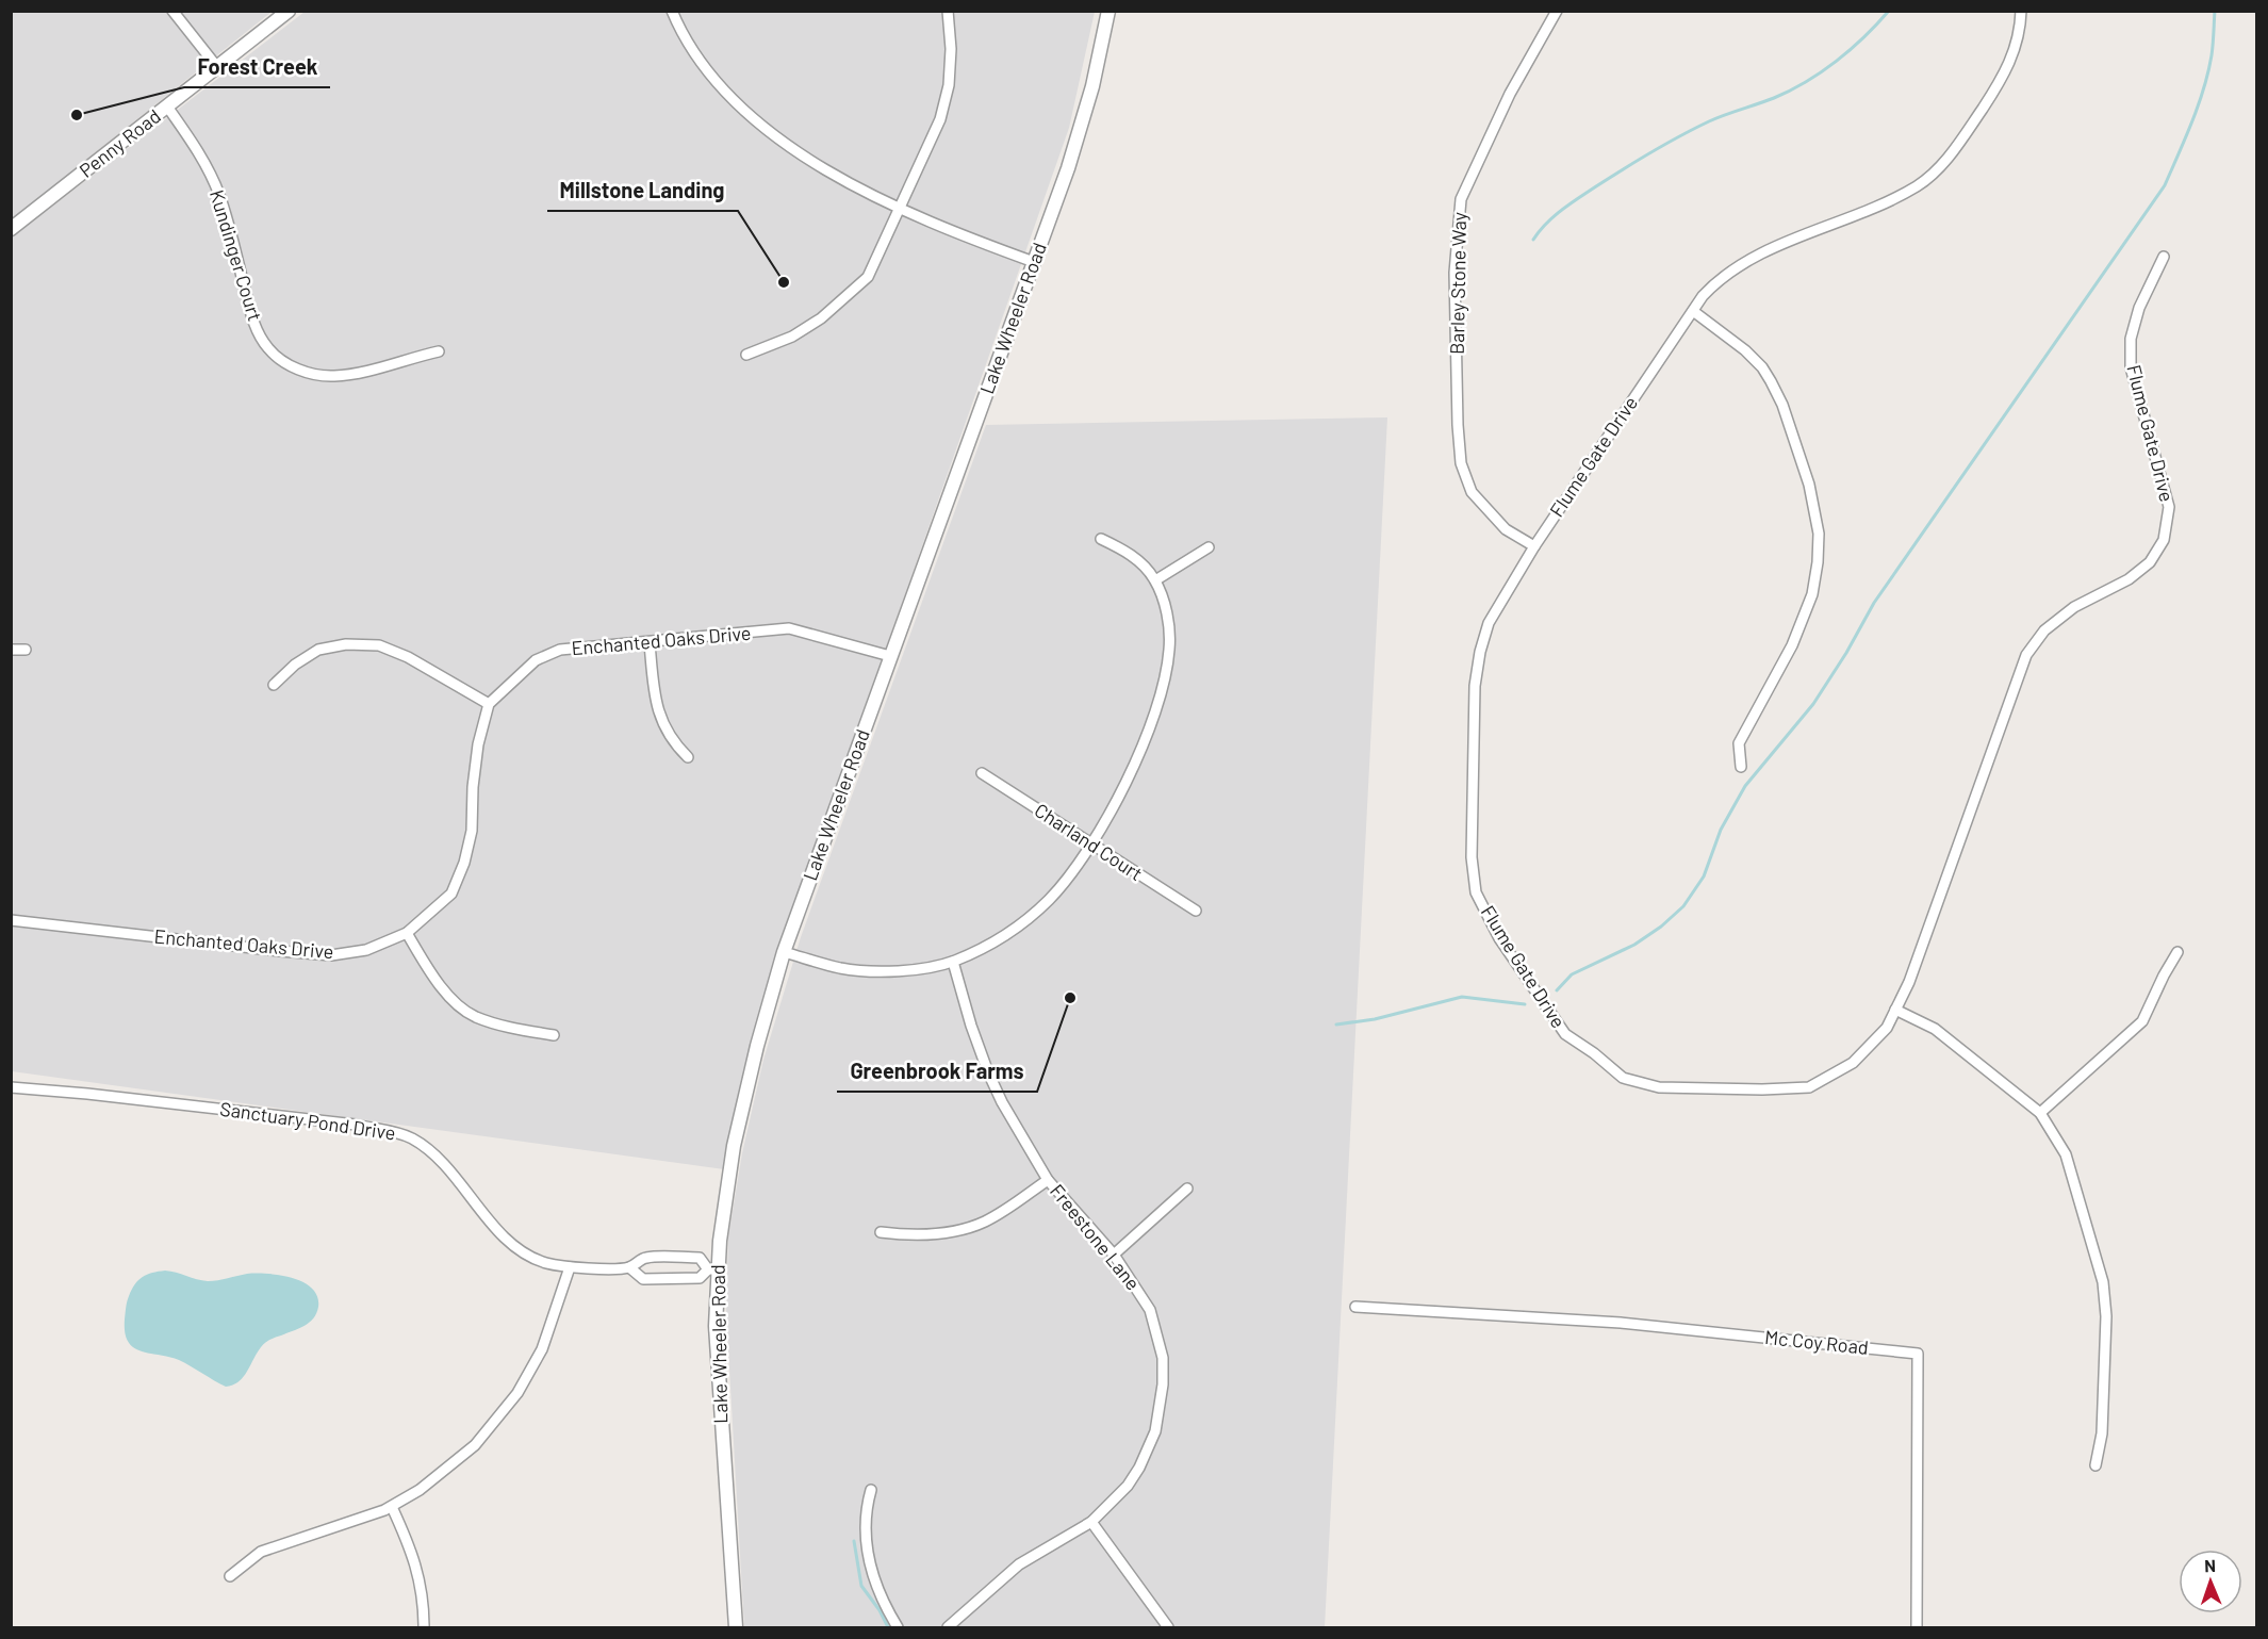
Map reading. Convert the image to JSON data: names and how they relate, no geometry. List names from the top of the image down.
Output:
{
  "streets": {
    "street": [
      "Penny Road",
      "Kundinger Court",
      "Barley Stone Way",
      "Lake Wheeler Road",
      "Flume Gate Drive",
      "Enchanted Oaks Drive",
      "Charland Court",
      "Sanctuary Pond Drive",
      "Freestone Lane",
      "Mc Coy Road"
    ]
  },
  "crossings": [
    ["Penny Road", "Kundinger Court"],
    ["Barley Stone Way", "Flume Gate Drive"],
    ["Lake Wheeler Road", "Enchanted Oaks Drive"],
    ["Lake Wheeler Road", "Sanctuary Pond Drive"]
  ],
  "places": ["Forest Creek", "Millstone Landing", "Greenbrook Farms"],
  "north": "top"
}
